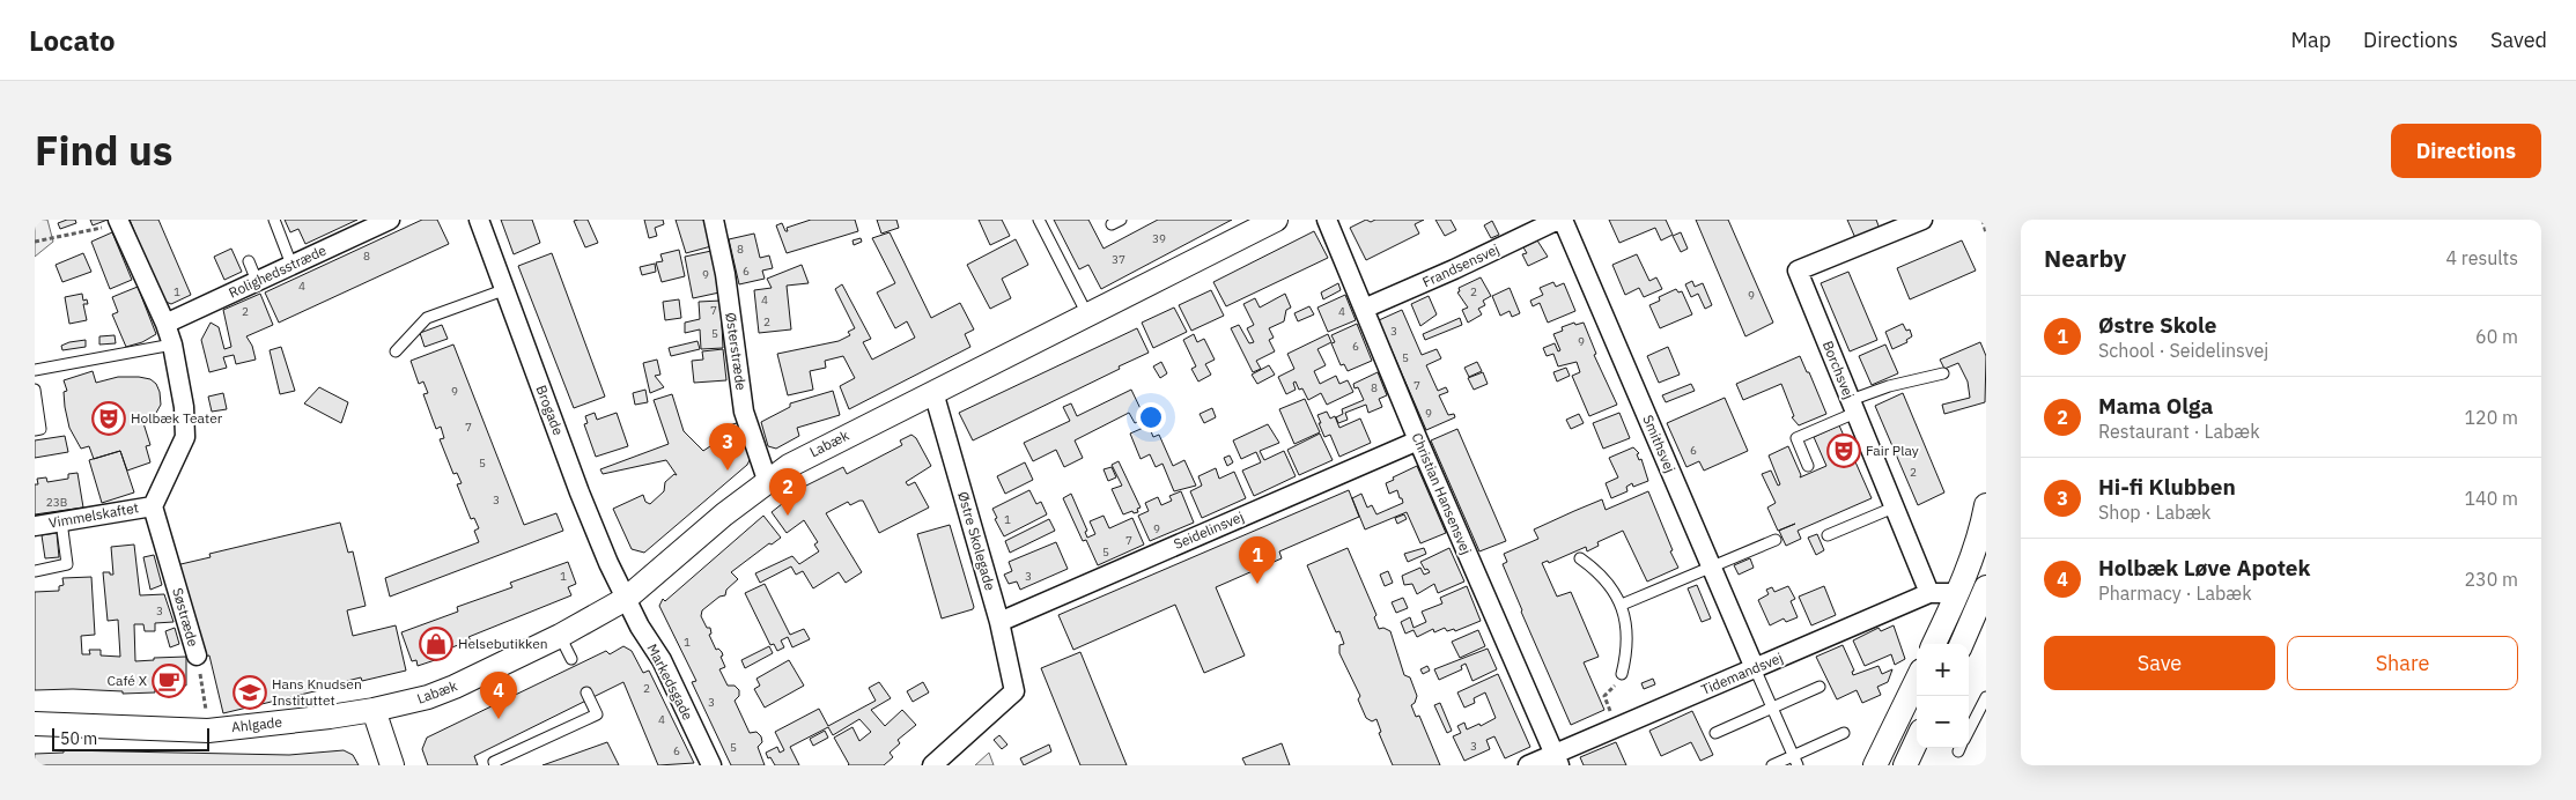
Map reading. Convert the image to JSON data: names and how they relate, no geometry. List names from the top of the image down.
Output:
{
  "streets": {
    "street": [
      "Frandsensvej",
      "Rolighedsstræde",
      "Østerstræde",
      "Borchsvej",
      "Brogade",
      "Labæk",
      "Smithsvej",
      "Christian Hansensvej",
      "Vimmelskaftet",
      "Seidelinsvej",
      "Østre Skolegade",
      "Søstræde",
      "Tidemandsvej",
      "Markedsgade",
      "Ahlgade"
    ]
  },
  "crossings": [
    ["Frandsensvej", "Christian Hansensvej"],
    ["Østerstræde", "Labæk"],
    ["Borchsvej", "Tidemandsvej"],
    ["Brogade", "Labæk"],
    ["Brogade", "Markedsgade"],
    ["Labæk", "Østre Skolegade"],
    ["Labæk", "Markedsgade"],
    ["Labæk", "Ahlgade"],
    ["Smithsvej", "Tidemandsvej"],
    ["Christian Hansensvej", "Seidelinsvej"],
    ["Christian Hansensvej", "Tidemandsvej"],
    ["Vimmelskaftet", "Søstræde"],
    ["Seidelinsvej", "Østre Skolegade"],
    ["Søstræde", "Ahlgade"]
  ],
  "places": {
    "theatre": ["Holbæk Teater", "Fair Play"],
    "shop": ["Helsebutikken"],
    "cafe": ["Café X"],
    "school or university": ["Hans Knudsen Instituttet"]
  },
  "house_numbers": [
    "39",
    "8",
    "8",
    "37",
    "6",
    "9",
    "4",
    "1",
    "2",
    "9",
    "4",
    "7",
    "2",
    "4",
    "2",
    "3",
    "5",
    "9",
    "6",
    "5",
    "7",
    "8",
    "9",
    "9",
    "7",
    "6",
    "5",
    "2",
    "3",
    "23B",
    "1",
    "9",
    "7",
    "5",
    "1",
    "3",
    "3",
    "1",
    "2",
    "3",
    "4",
    "3",
    "5",
    "6"
  ],
  "scale_bar": "50 m",
  "page": {
    "header": "Locato",
    "nav": ["Map", "Directions", "Saved"],
    "title": "Find us",
    "buttons": [
      "Directions",
      ["Save", "Share"]
    ],
    "heading": ["Nearby", "4 results"],
    "list": [
      {
        "mark": "1",
        "name": "Østre Skole",
        "note": "School · Seidelinsvej",
        "value": "60 m"
      },
      {
        "mark": "2",
        "name": "Mama Olga",
        "note": "Restaurant · Labæk",
        "value": "120 m"
      },
      {
        "mark": "3",
        "name": "Hi-fi Klubben",
        "note": "Shop · Labæk",
        "value": "140 m"
      },
      {
        "mark": "4",
        "name": "Holbæk Løve Apotek",
        "note": "Pharmacy · Labæk",
        "value": "230 m"
      }
    ],
    "pins": [
      "3",
      "2",
      "1",
      "4"
    ],
    "map_buttons": ["+", "−"],
    "scale": "50 m"
  }
}
